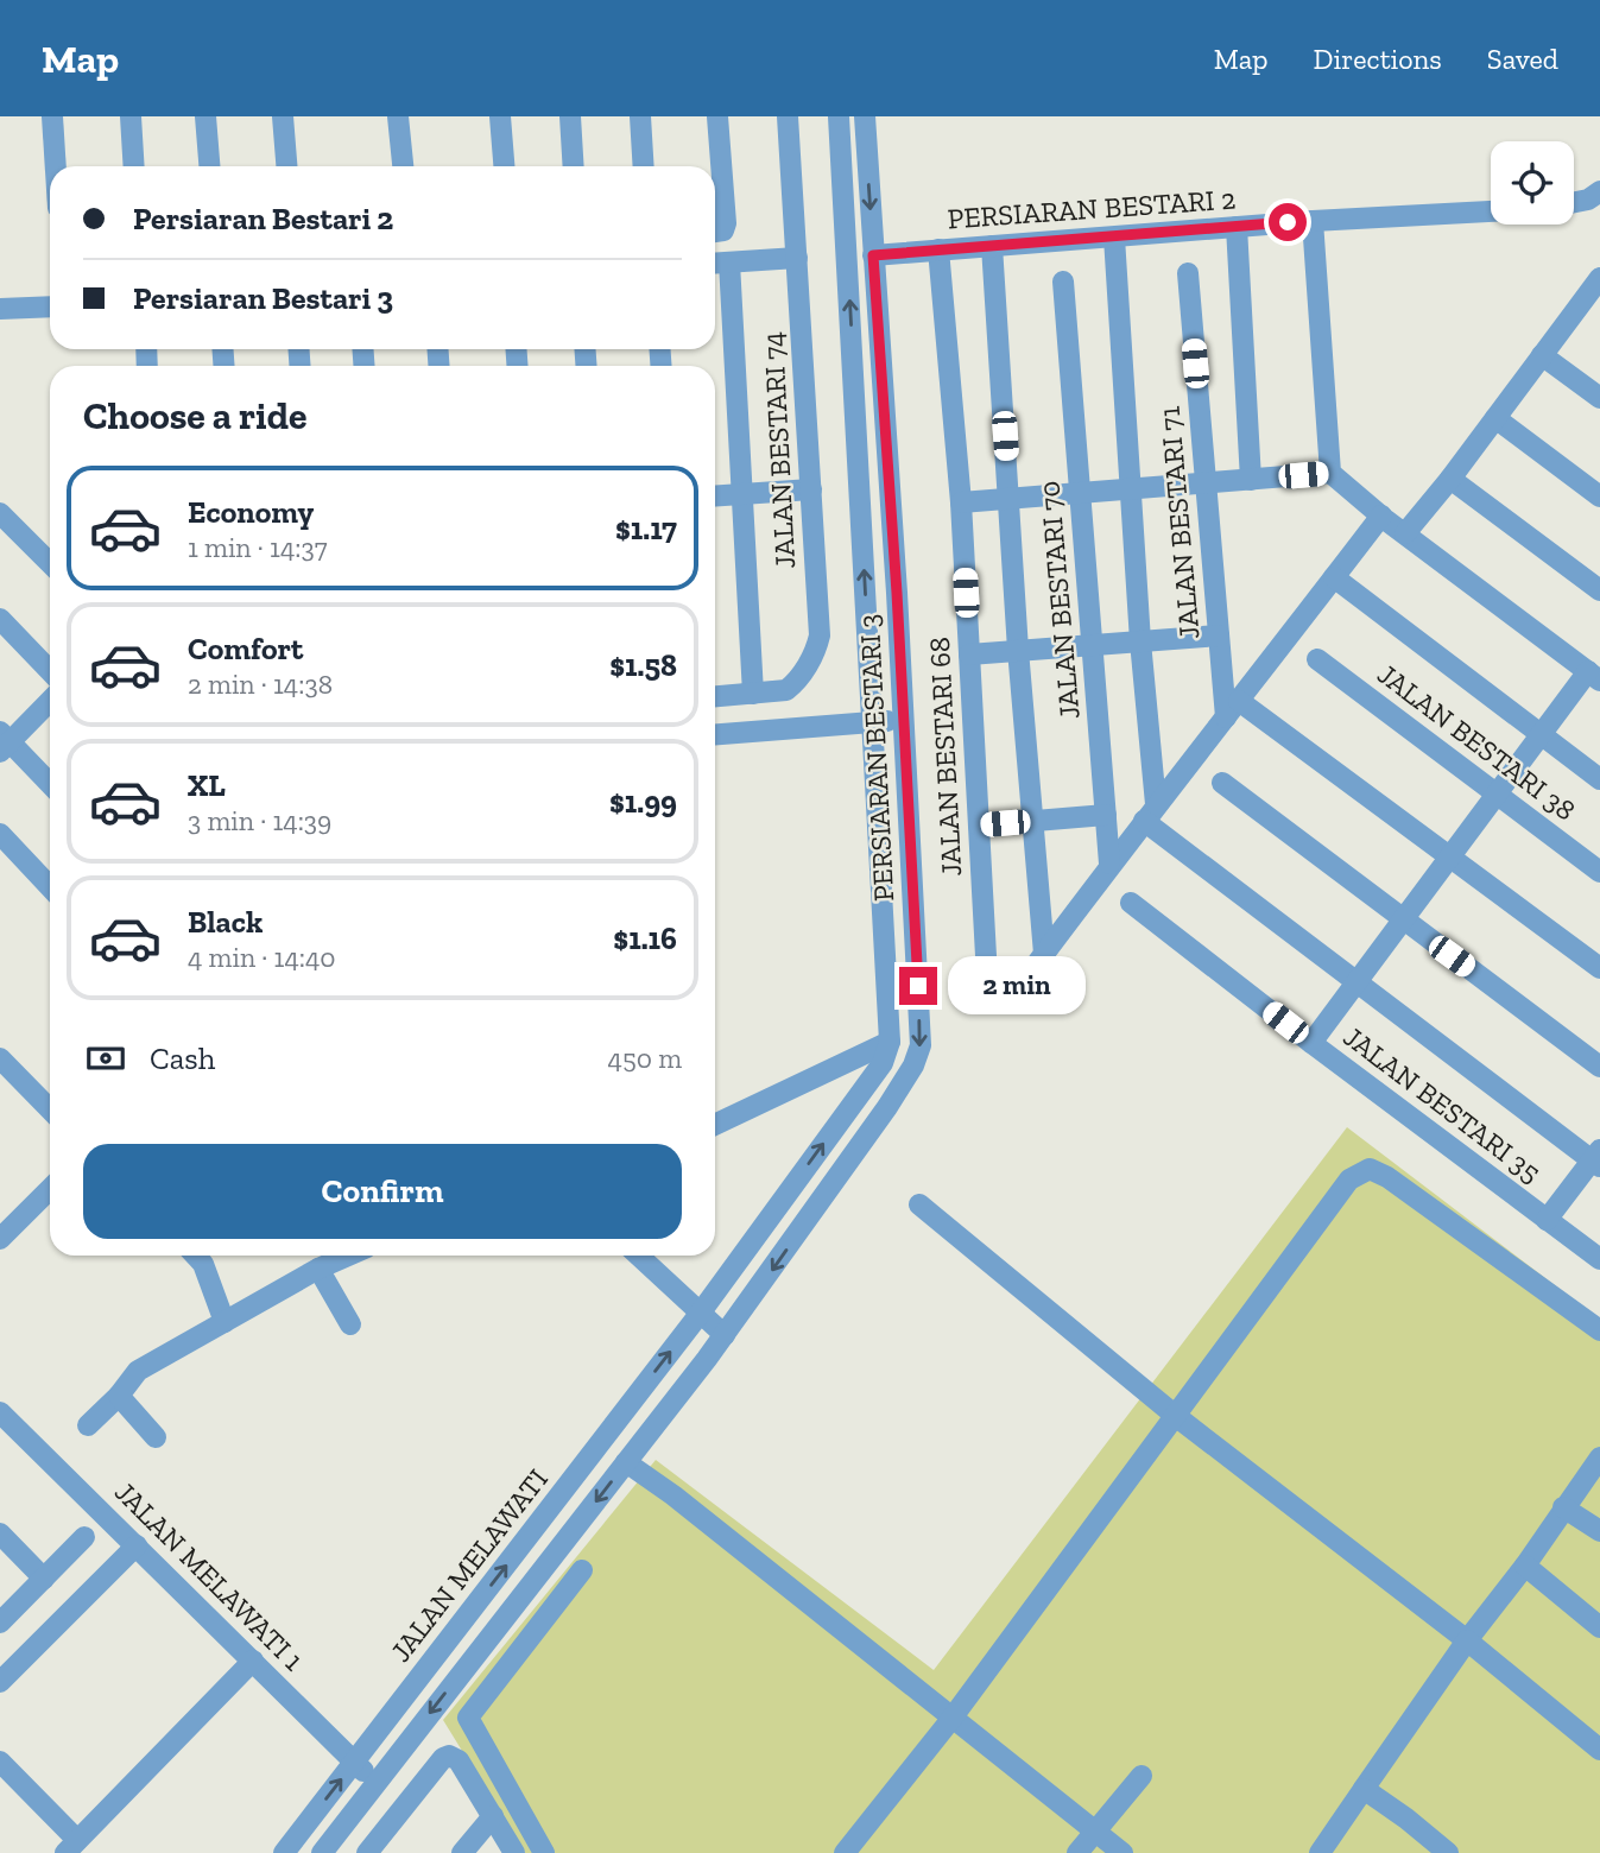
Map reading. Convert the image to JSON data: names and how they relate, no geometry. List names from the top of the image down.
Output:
{
  "streets": {
    "street": [
      "PERSIARAN BESTARI 2",
      "JALAN BESTARI 74",
      "JALAN BESTARI 71",
      "JALAN BESTARI 70",
      "JALAN BESTARI 38",
      "JALAN BESTARI 68",
      "PERSIARAN BESTARI 3",
      "JALAN BESTARI 35",
      "JALAN MELAWATI",
      "JALAN MELAWATI 1"
    ]
  },
  "crossings": [
    ["PERSIARAN BESTARI 2", "JALAN BESTARI 68"],
    ["PERSIARAN BESTARI 2", "PERSIARAN BESTARI 3"],
    ["PERSIARAN BESTARI 3", "JALAN MELAWATI"],
    ["JALAN MELAWATI", "JALAN MELAWATI 1"]
  ],
  "page": {
    "header": "Map",
    "nav": ["Map", "Directions", "Saved"],
    "banner": ["Persiaran Bestari 2", "Persiaran Bestari 3"],
    "heading": "Choose a ride",
    "list": [
      {
        "name": "Economy",
        "note": "1 min · 14:37",
        "value": "$1.17"
      },
      {
        "name": "Comfort",
        "note": "2 min · 14:38",
        "value": "$1.58"
      },
      {
        "name": "XL",
        "note": "3 min · 14:39",
        "value": "$1.99"
      },
      {
        "name": "Black",
        "note": "4 min · 14:40",
        "value": "$1.16"
      }
    ],
    "bubble": "2 min",
    "pay": ["Cash", "450 m"],
    "buttons": "Confirm"
  }
}
